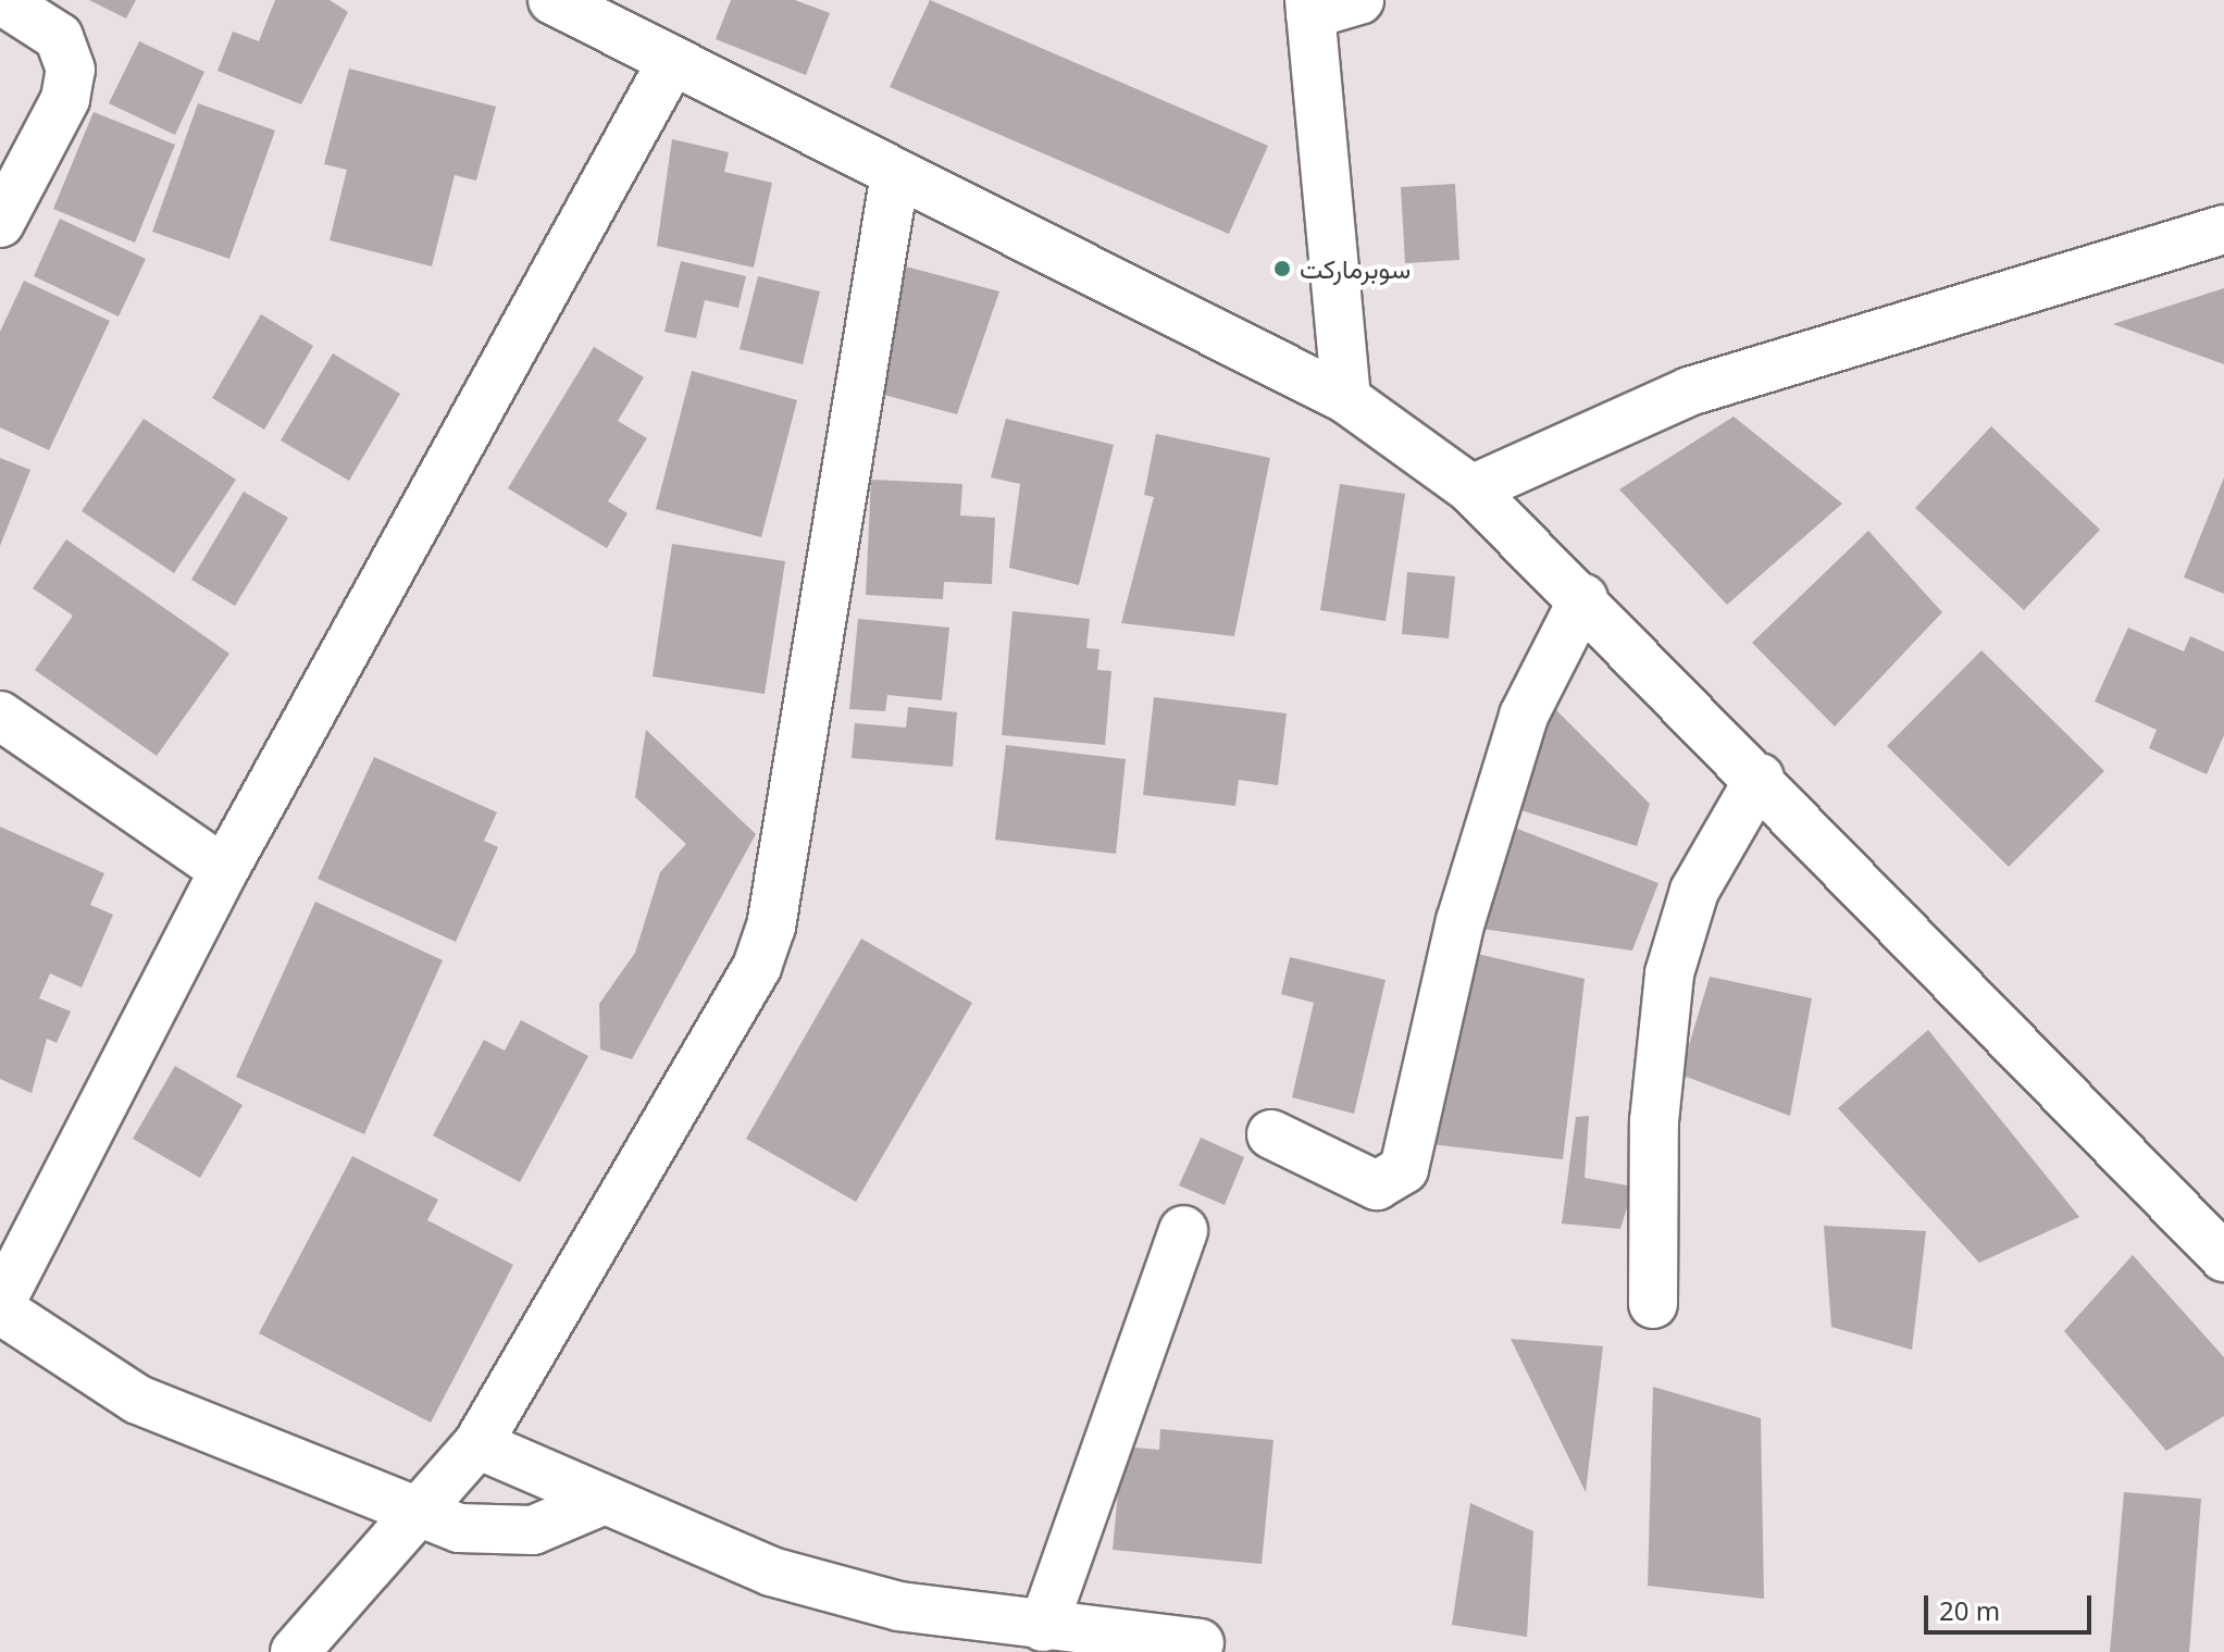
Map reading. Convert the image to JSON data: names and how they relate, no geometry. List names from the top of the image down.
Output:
{
  "places": ["سوبرماركت"],
  "scale_bar": "20 m"
}
